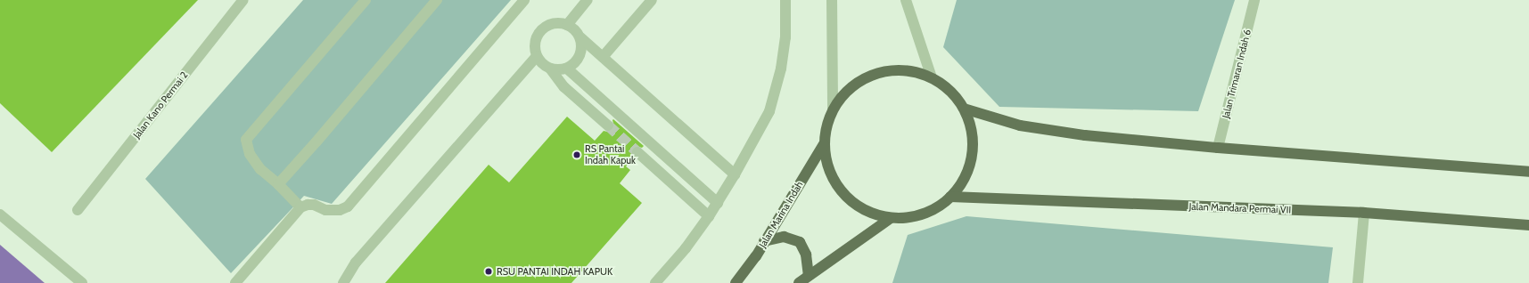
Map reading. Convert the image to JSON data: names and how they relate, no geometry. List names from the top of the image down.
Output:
{
  "streets": {
    "main road": ["Jalan Mandara Permai VII", "Jalan Marina Indah"],
    "street": ["Jalan Trimaran Indah 6", "Jalan Kano Permai 2"]
  },
  "places": ["RS Pantai Indah Kapuk", "RSU PANTAI INDAH KAPUK"]
}
